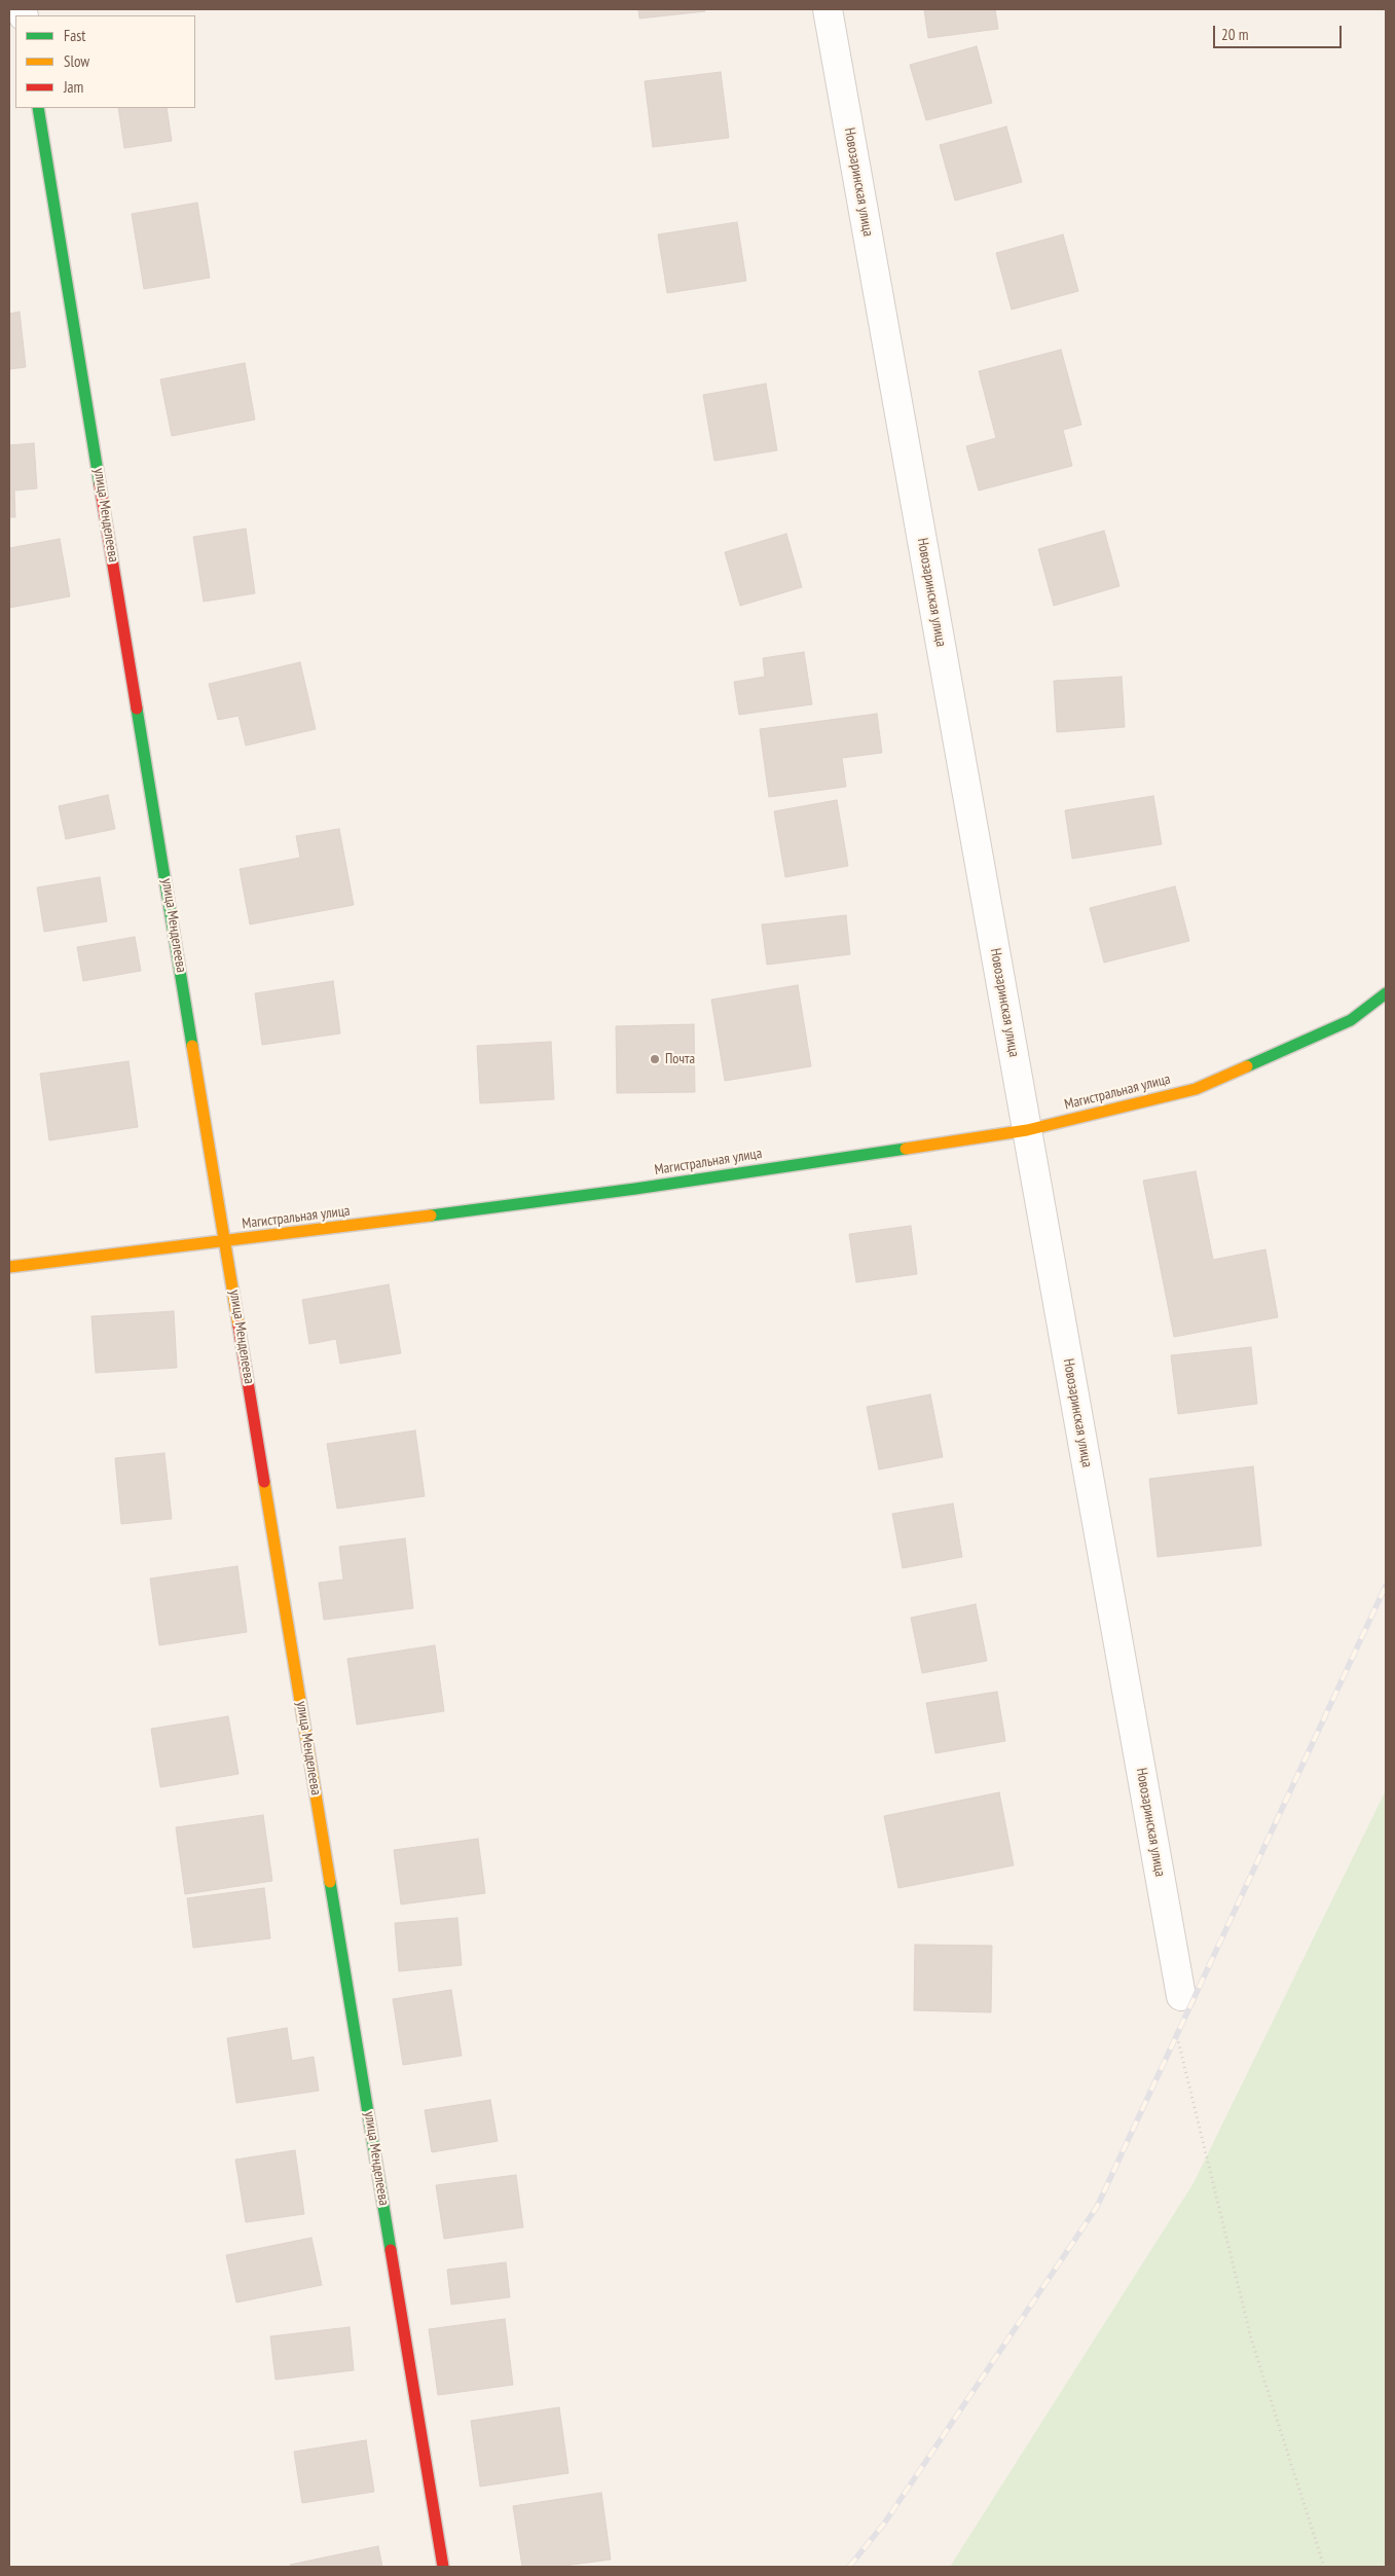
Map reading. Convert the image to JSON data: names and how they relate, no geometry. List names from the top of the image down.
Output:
{
  "streets": {
    "street": ["Новозаринская улица", "улица Менделеева", "Магистральная улица"]
  },
  "crossings": [
    ["Новозаринская улица", "Магистральная улица"],
    ["улица Менделеева", "Магистральная улица"]
  ],
  "places": ["Почта"],
  "legend": ["Fast", "Slow", "Jam"],
  "scale_bar": "20 m"
}
